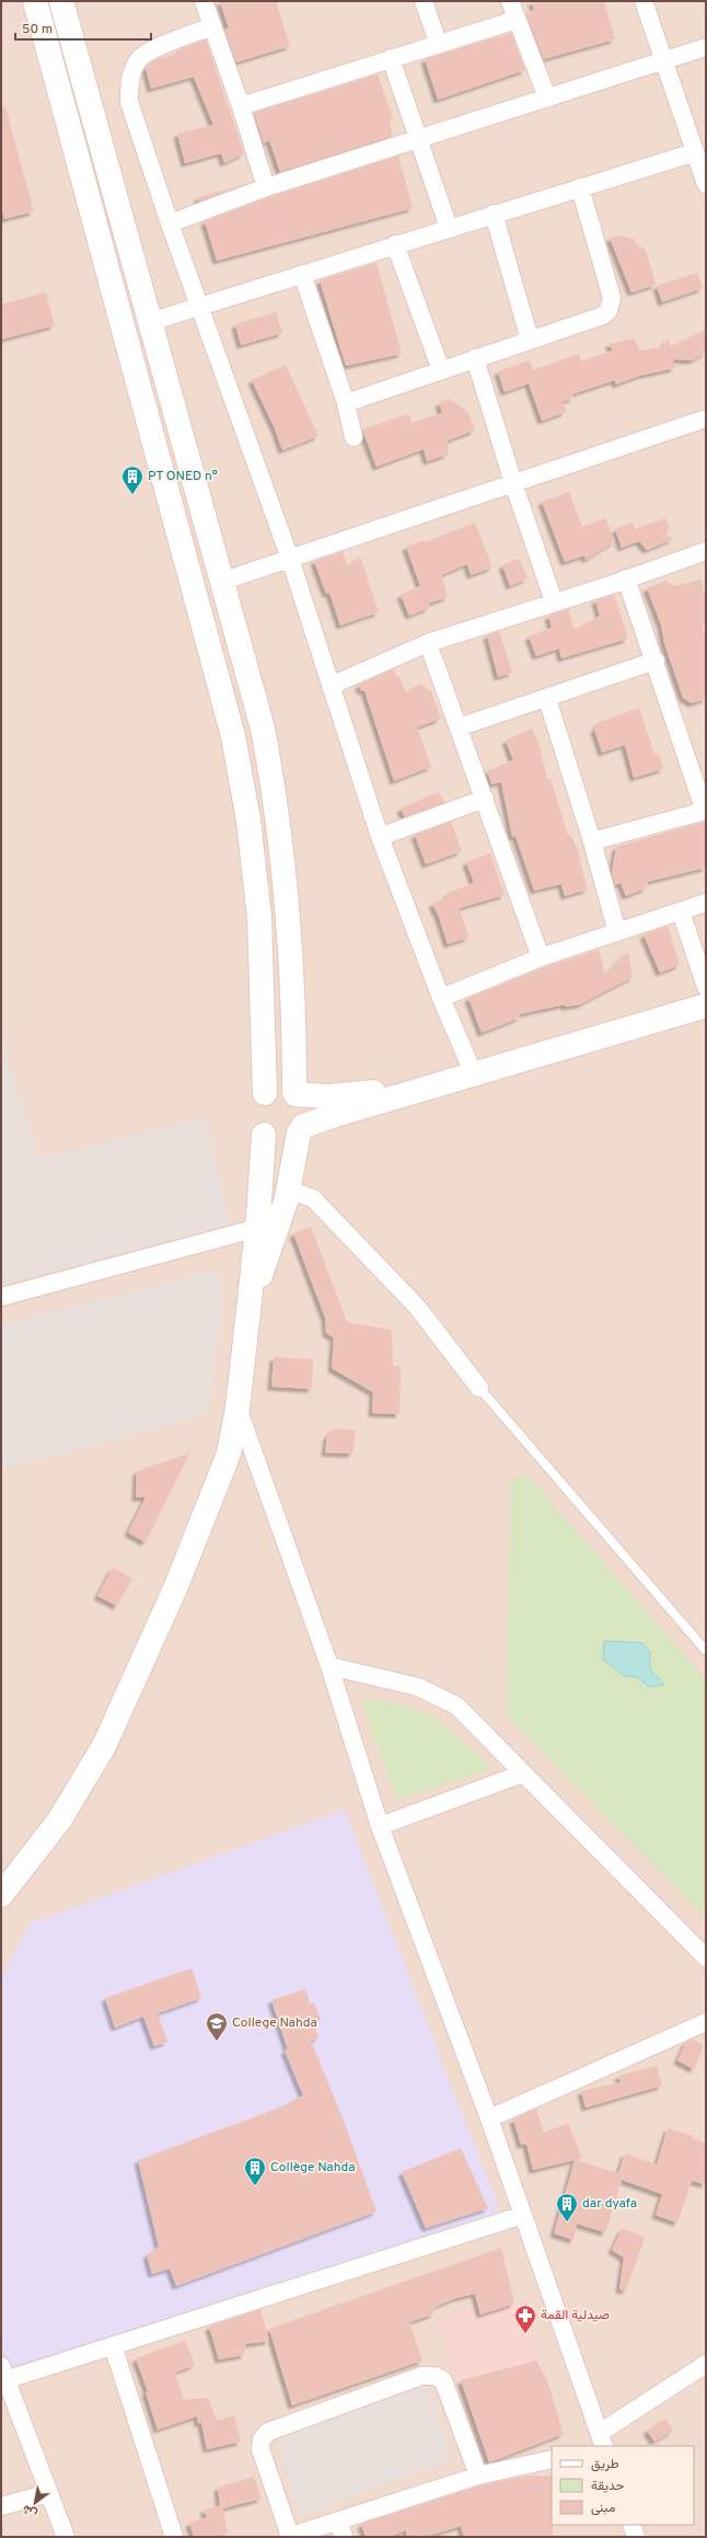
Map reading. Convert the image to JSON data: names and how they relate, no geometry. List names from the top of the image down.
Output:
{
  "places": {
    "building": ["PT ONED n°", "Collège Nahda", "dar dyafa"],
    "school or university": ["College Nahda"],
    "pharmacy": ["صيدلية القمة"]
  },
  "legend": ["طريق", "حديقة", "مبنى"],
  "scale_bar": "50 m",
  "north": "bottom left"
}
